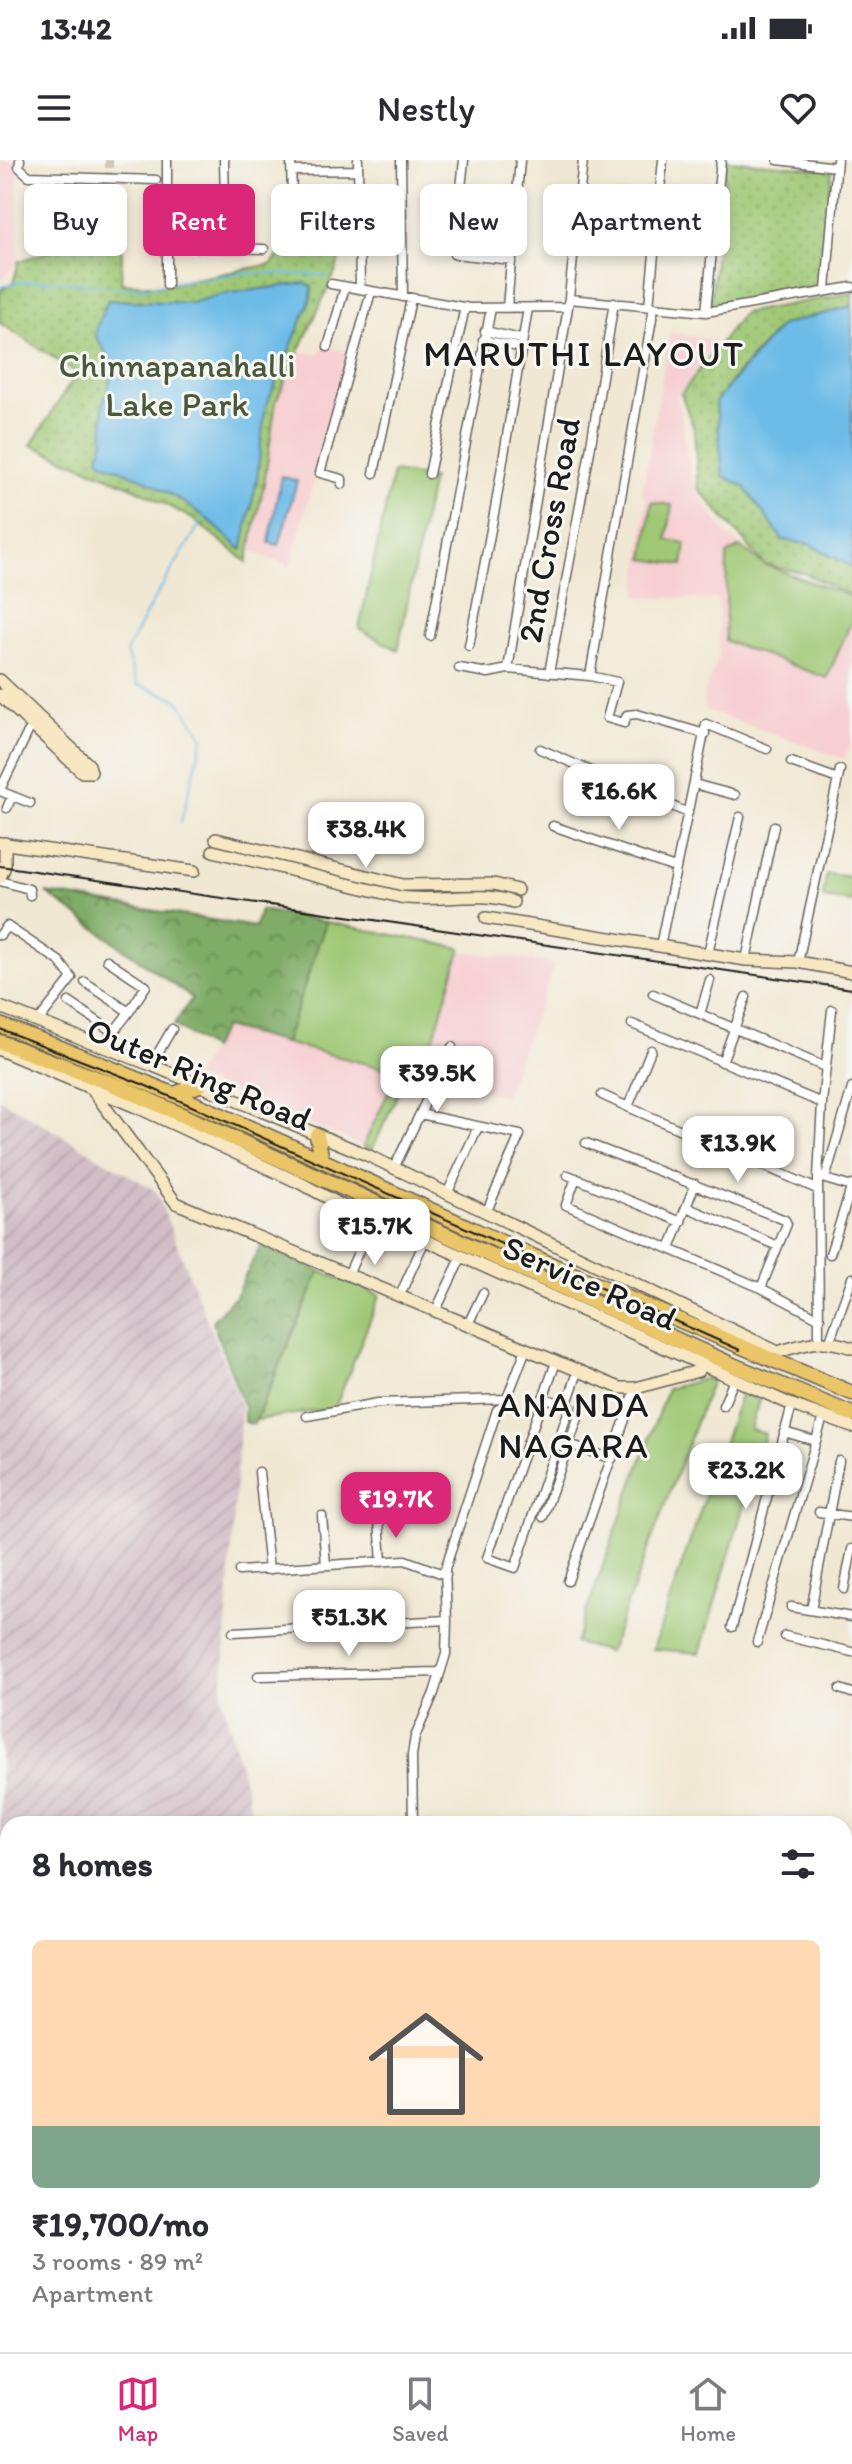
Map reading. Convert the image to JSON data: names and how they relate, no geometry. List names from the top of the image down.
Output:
{
  "streets": {
    "highway": ["Outer Ring Road"],
    "street": ["2nd Cross Road", "Service Road"]
  },
  "crossings": [
    ["Outer Ring Road", "Service Road"]
  ],
  "districts": ["MARUTHI LAYOUT", "ANANDA NAGARA"],
  "parks": ["Chinnapanahalli Lake Park"],
  "page": {
    "status": "13:42",
    "header": "Nestly",
    "chip": [
      "Buy",
      "Rent",
      "Filters",
      "New",
      "Apartment"
    ],
    "price": [
      "₹16.6K",
      "₹38.4K",
      "₹39.5K",
      "₹13.9K",
      "₹15.7K",
      "₹23.2K",
      "₹19.7K",
      "₹51.3K"
    ],
    "heading": "8 homes",
    "list": [
      {
        "name": "₹19,700/mo",
        "note": "3 rooms · 89 m² · Apartment"
      }
    ],
    "tabs": ["Map", "Saved", "Home"]
  }
}
